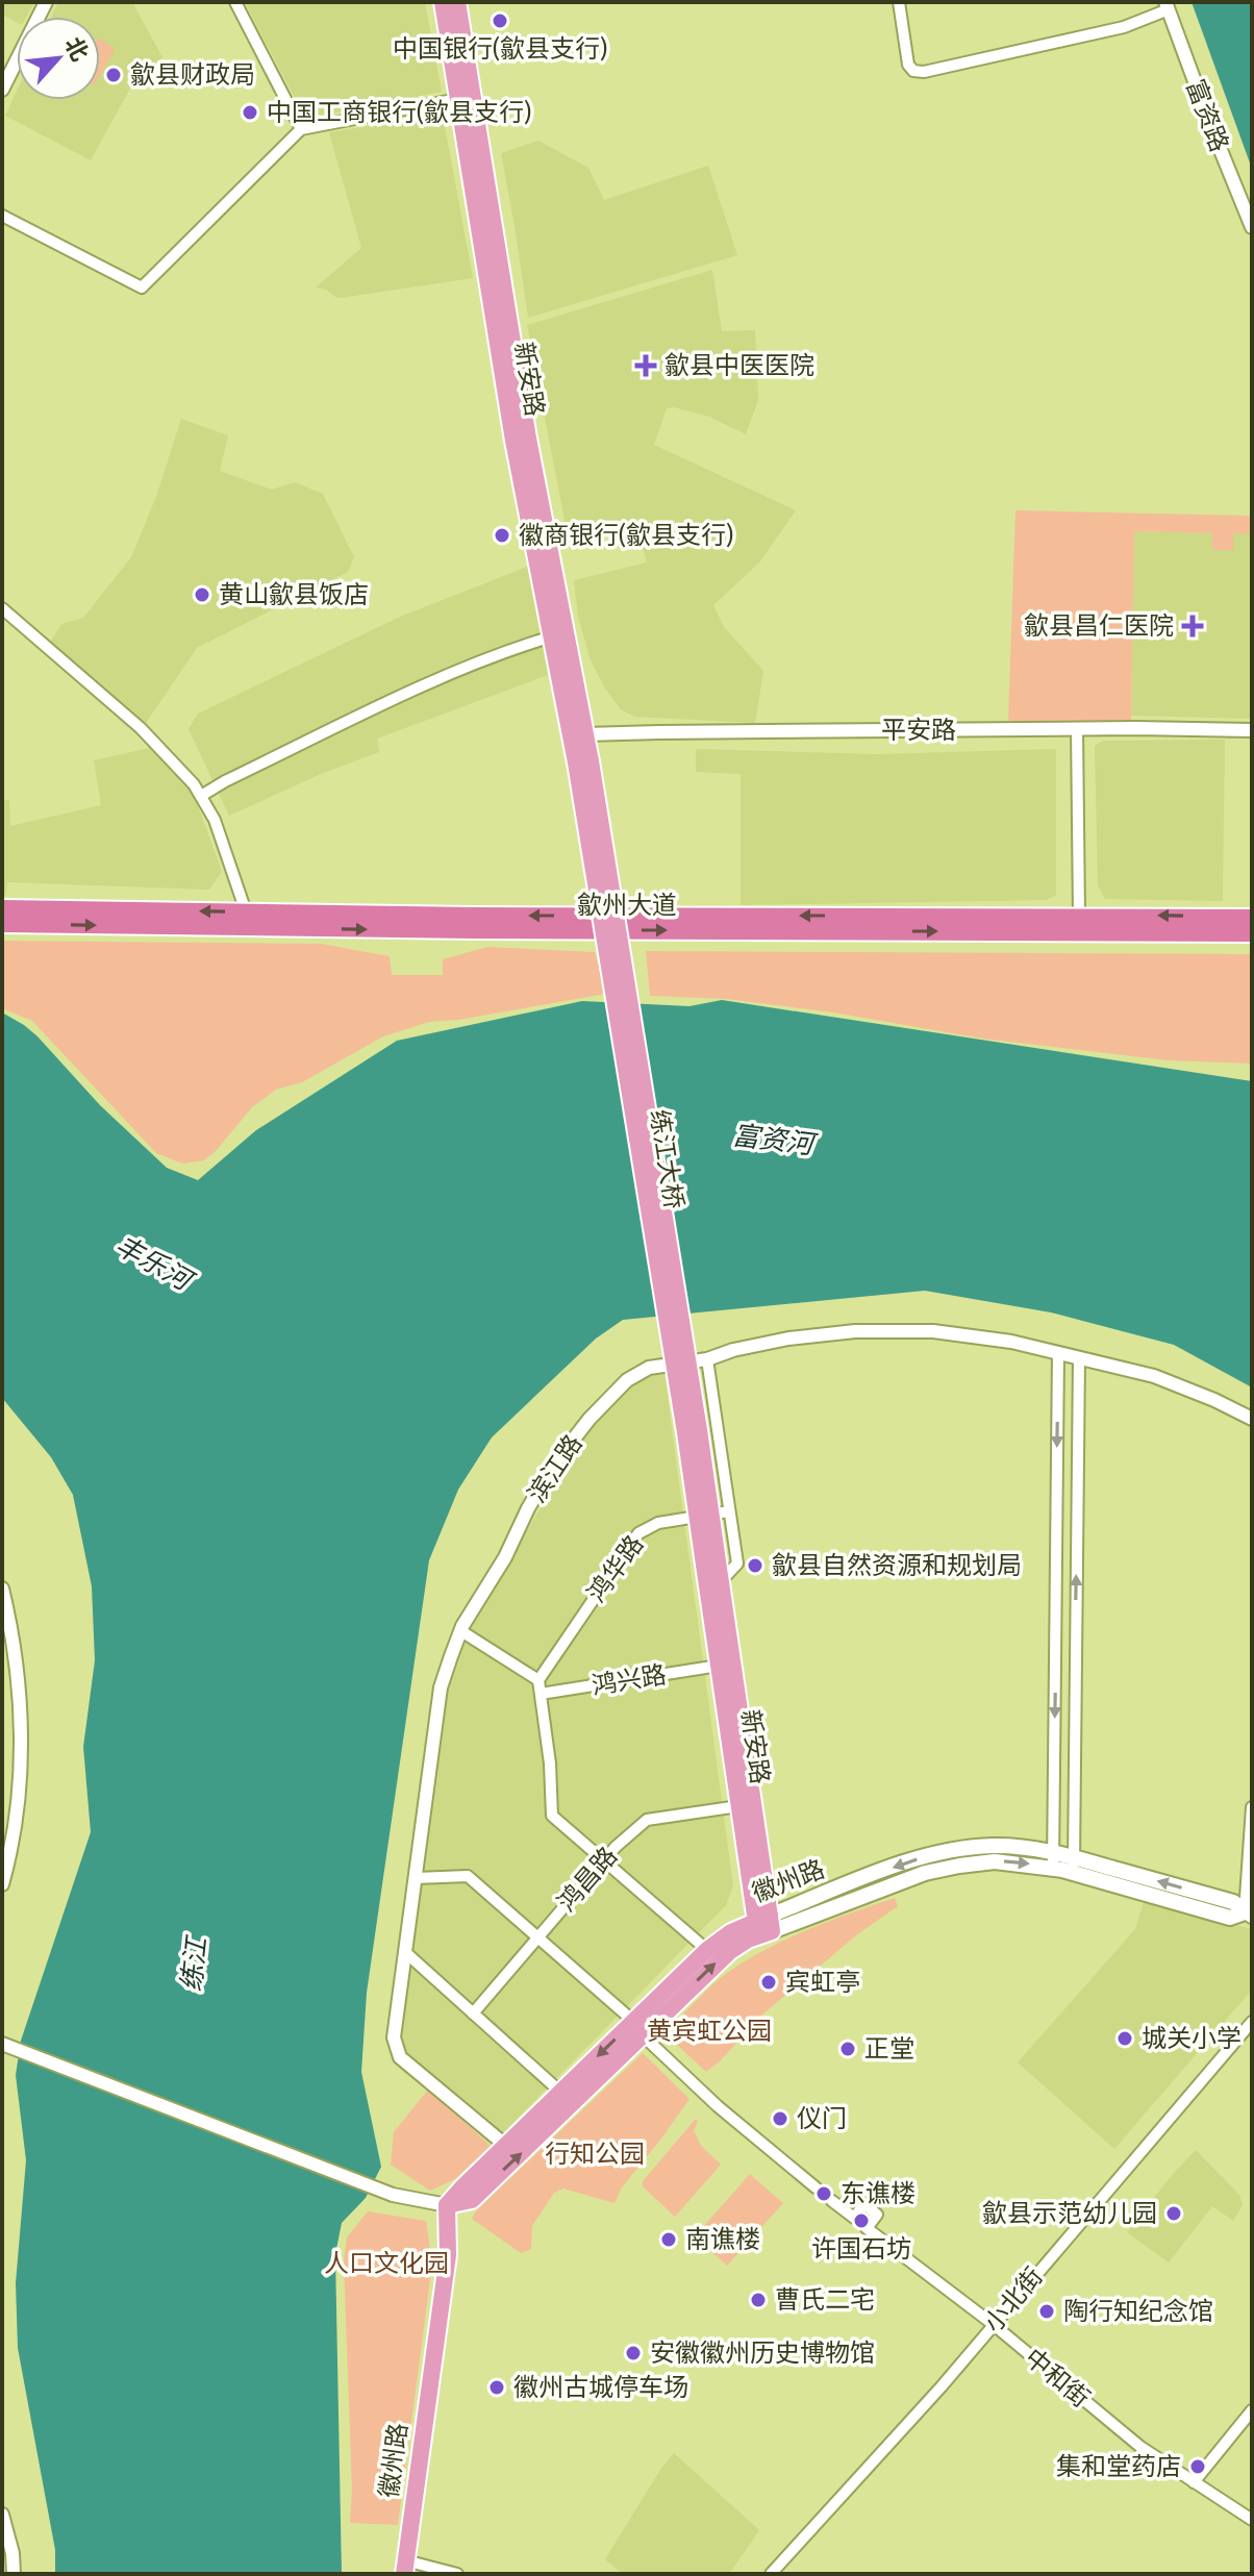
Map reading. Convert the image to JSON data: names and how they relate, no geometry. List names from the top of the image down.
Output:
{
  "streets": {
    "highway": ["歙州大道"],
    "main road": ["新安路", "练江大桥", "徽州路"],
    "street": [
      "富资路",
      "平安路",
      "滨江路",
      "鸿华路",
      "鸿兴路",
      "鸿昌路",
      "小北街",
      "中和街"
    ]
  },
  "crossings": [
    ["新安路", "平安路"],
    ["新安路", "练江大桥"],
    ["新安路", "鸿兴路"],
    ["新安路", "鸿昌路"],
    ["新安路", "徽州路"],
    ["滨江路", "徽州路"],
    ["小北街", "中和街"]
  ],
  "water": ["富资河", "丰乐河", "练江"],
  "parks": ["黄宾虹公园", "行知公园", "人口文化园"],
  "places": {
    "other": [
      "中国银行(歙县支行)",
      "歙县财政局",
      "中国工商银行(歙县支行)",
      "徽商银行(歙县支行)",
      "黄山歙县饭店",
      "歙县自然资源和规划局",
      "宾虹亭",
      "城关小学",
      "正堂",
      "仪门",
      "东谯楼",
      "歙县示范幼儿园",
      "许国石坊",
      "南谯楼",
      "曹氏二宅",
      "陶行知纪念馆",
      "安徽徽州历史博物馆",
      "徽州古城停车场",
      "集和堂药店"
    ],
    "health": ["歙县中医医院", "歙县昌仁医院"]
  },
  "north": "top right"
}
